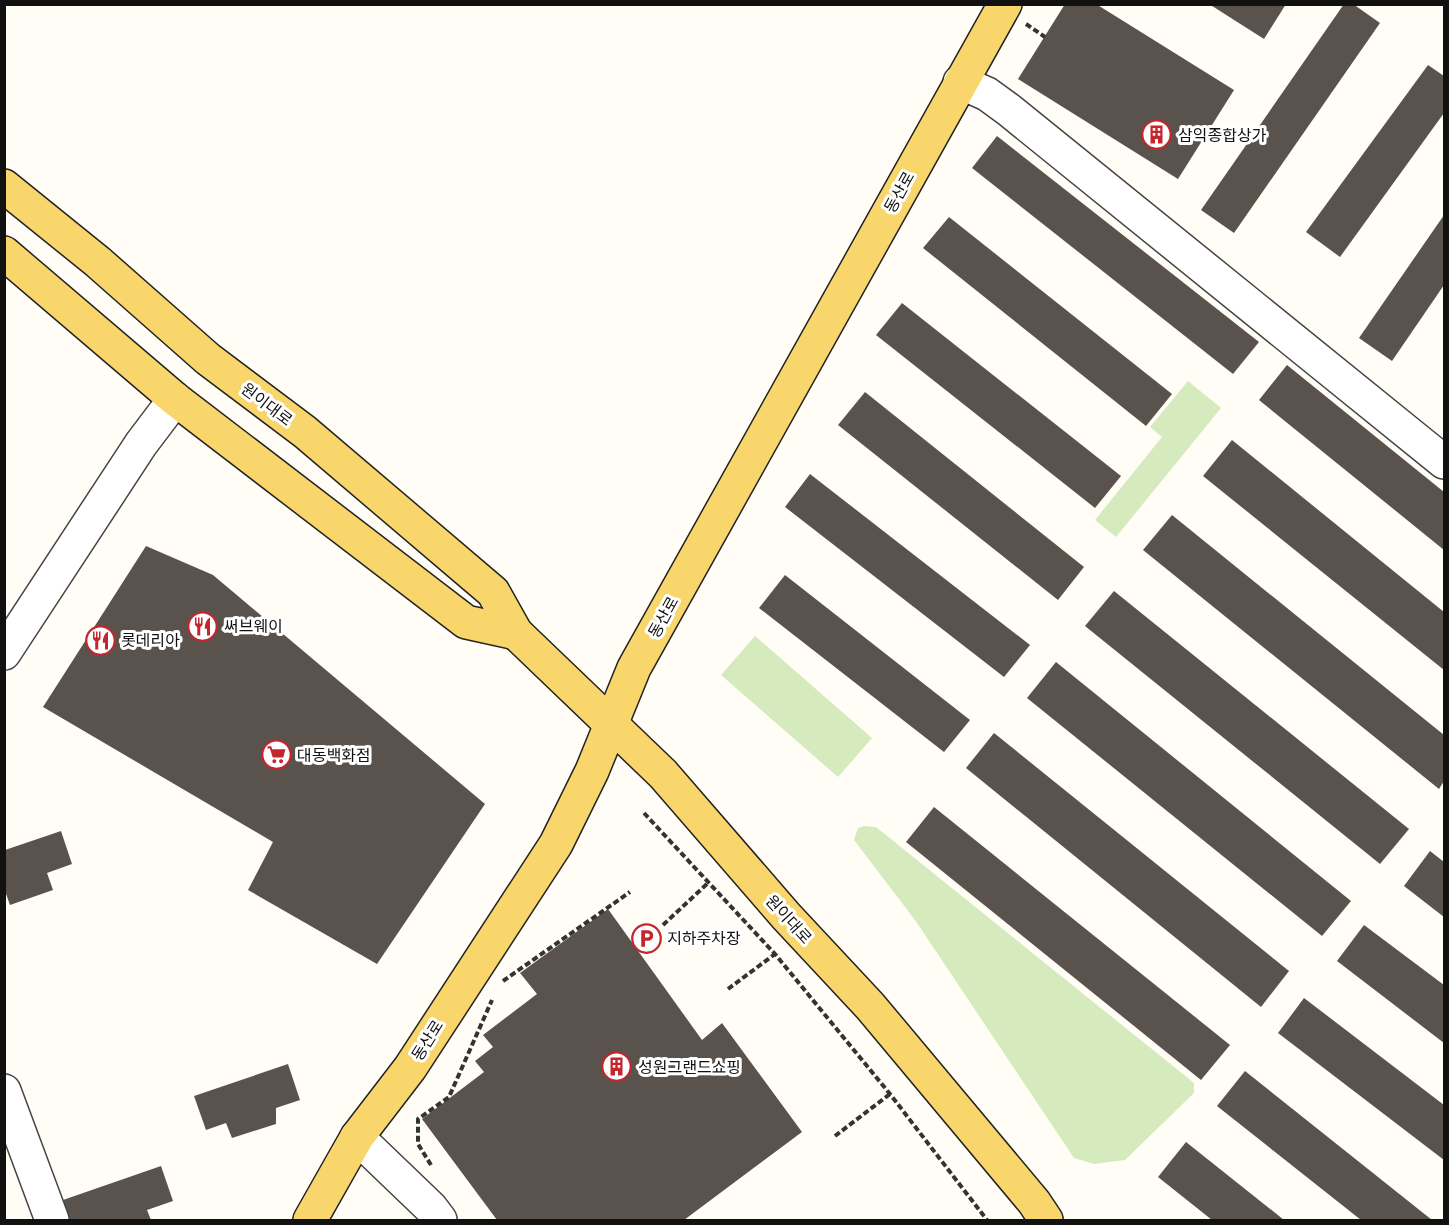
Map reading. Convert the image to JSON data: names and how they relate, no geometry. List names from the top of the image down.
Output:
{
  "streets": {
    "main road": ["동산로", "원이대로"]
  },
  "crossings": [
    ["동산로", "원이대로"]
  ],
  "places": {
    "building": ["삼익종합상가", "성원그랜드쇼핑"],
    "restaurant": ["써브웨이", "롯데리아"],
    "supermarket": ["대동백화점"],
    "parking": ["지하주차장"]
  }
}
